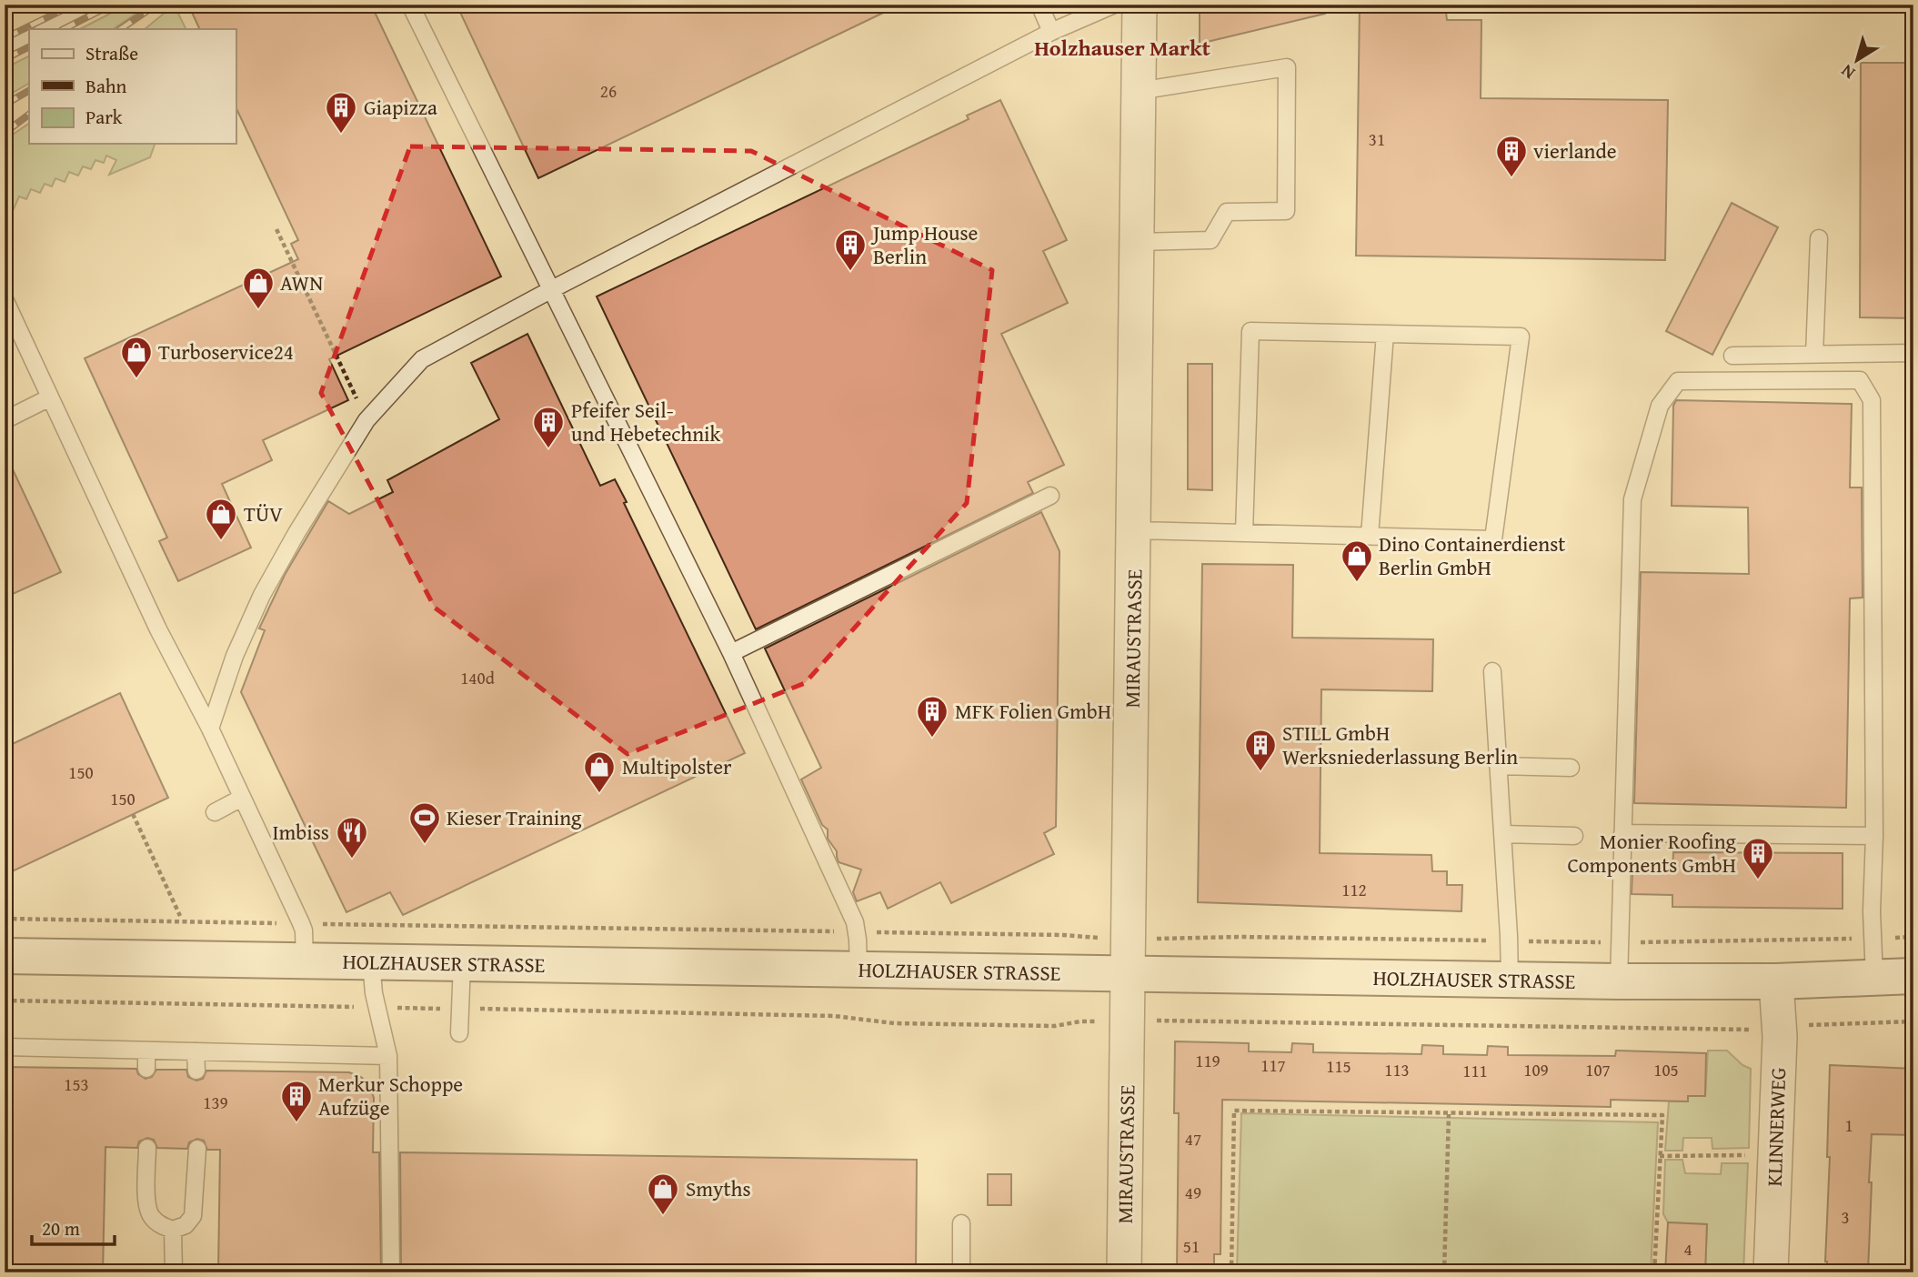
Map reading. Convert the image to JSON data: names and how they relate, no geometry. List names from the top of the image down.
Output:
{
  "streets": {
    "main road": ["HOLZHAUSER STRASSE"],
    "street": ["MIRAUSTRASSE", "KLINNERWEG"]
  },
  "crossings": [
    ["MIRAUSTRASSE", "HOLZHAUSER STRASSE"],
    ["HOLZHAUSER STRASSE", "KLINNERWEG"]
  ],
  "districts": ["Holzhauser Markt"],
  "places": {
    "building": [
      "Giapizza",
      "vierlande",
      "Jump House Berlin",
      "Pfeifer Seil- und Hebetechnik",
      "MFK Folien GmbH",
      "STILL GmbH Werksniederlassung Berlin",
      "Monier Roofing Components GmbH",
      "Merkur Schoppe Aufzüge"
    ],
    "shop": [
      "AWN",
      "Turboservice24",
      "TÜV",
      "Dino Containerdienst Berlin GmbH",
      "Multipolster",
      "Smyths"
    ],
    "sports": ["Kieser Training"],
    "restaurant": ["Imbiss"]
  },
  "house_numbers": [
    "26",
    "31",
    "140d",
    "150",
    "150",
    "112",
    "119",
    "117",
    "115",
    "113",
    "109",
    "107",
    "105",
    "111",
    "153",
    "139",
    "1",
    "47",
    "49",
    "3",
    "51",
    "4"
  ],
  "legend": ["Straße", "Bahn", "Park"],
  "scale_bar": "20 m",
  "north": "bottom left"
}
